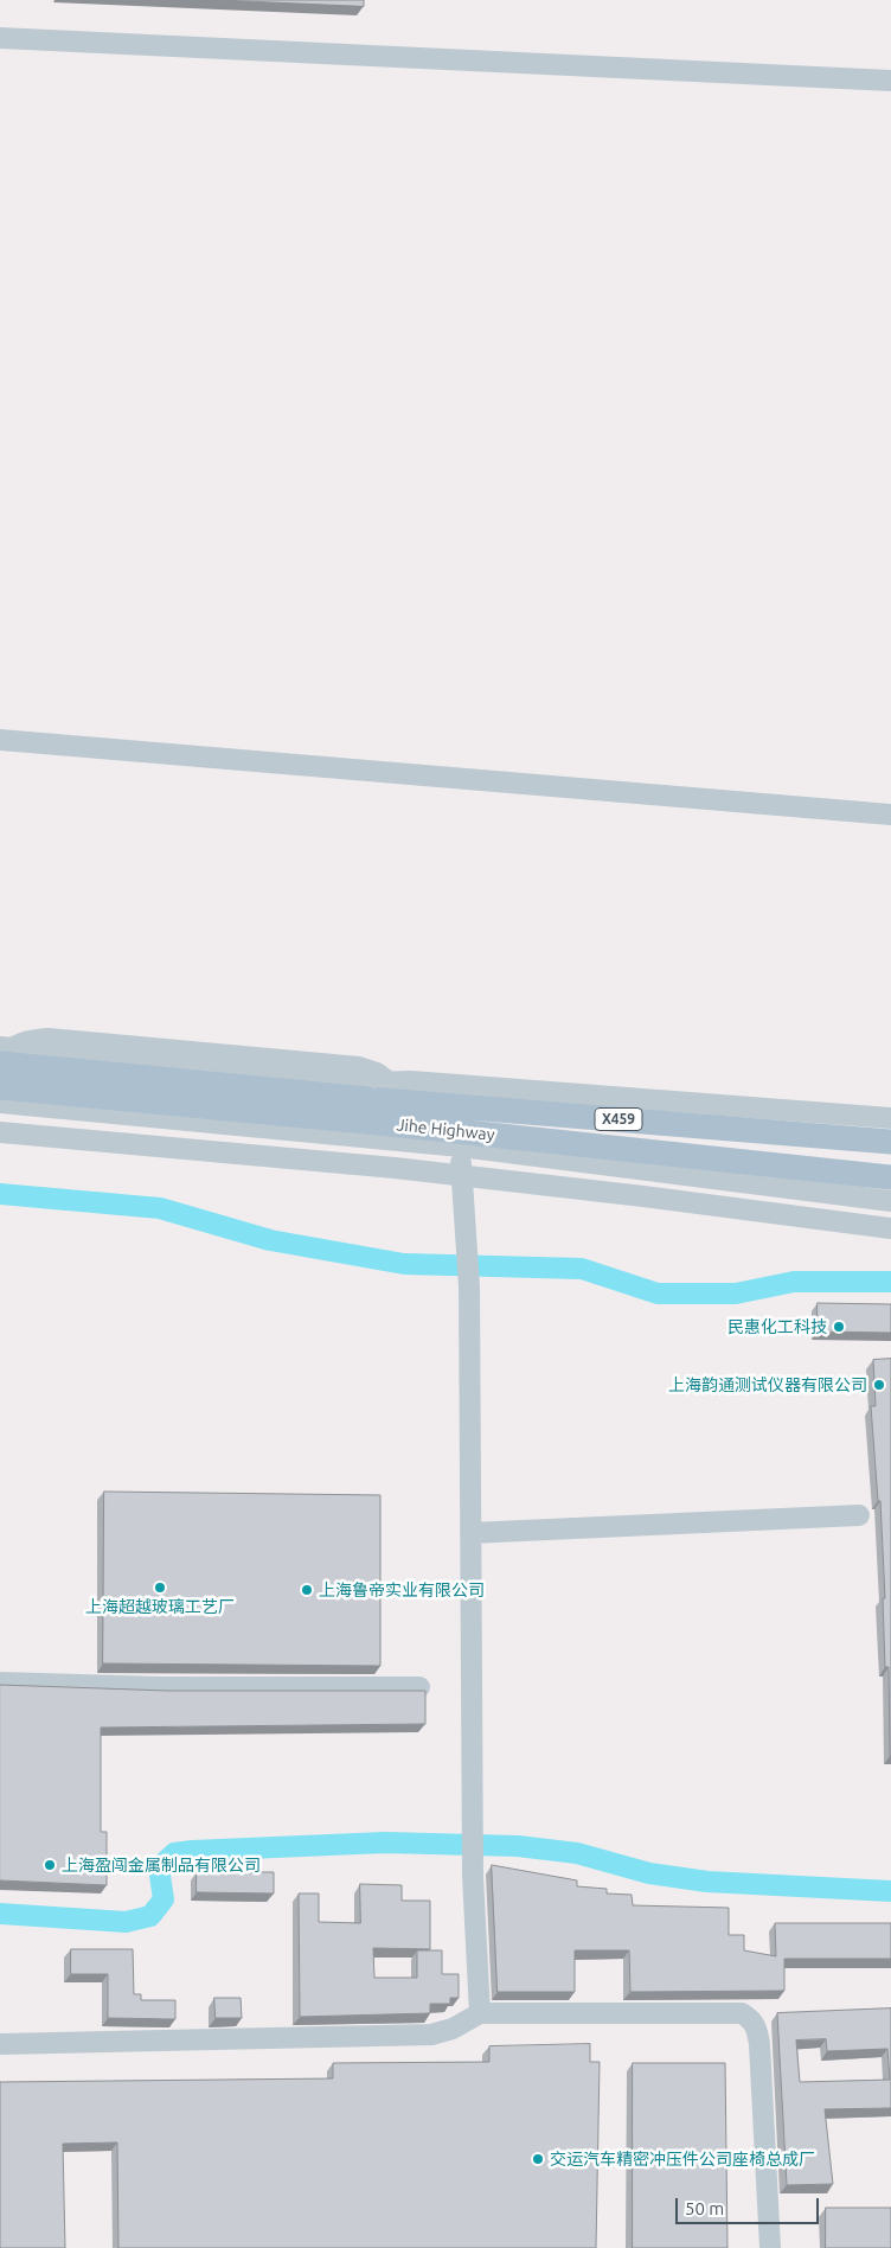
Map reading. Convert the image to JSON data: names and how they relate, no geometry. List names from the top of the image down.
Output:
{
  "streets": {
    "main road": ["X459", "Jihe Highway"]
  },
  "places": [
    "民惠化工科技",
    "上海韵通测试仪器有限公司",
    "上海超越玻璃工艺厂",
    "上海鲁帝实业有限公司",
    "上海盈闯金属制品有限公司",
    "交运汽车精密冲压件公司座椅总成厂"
  ],
  "scale_bar": "50 m"
}
